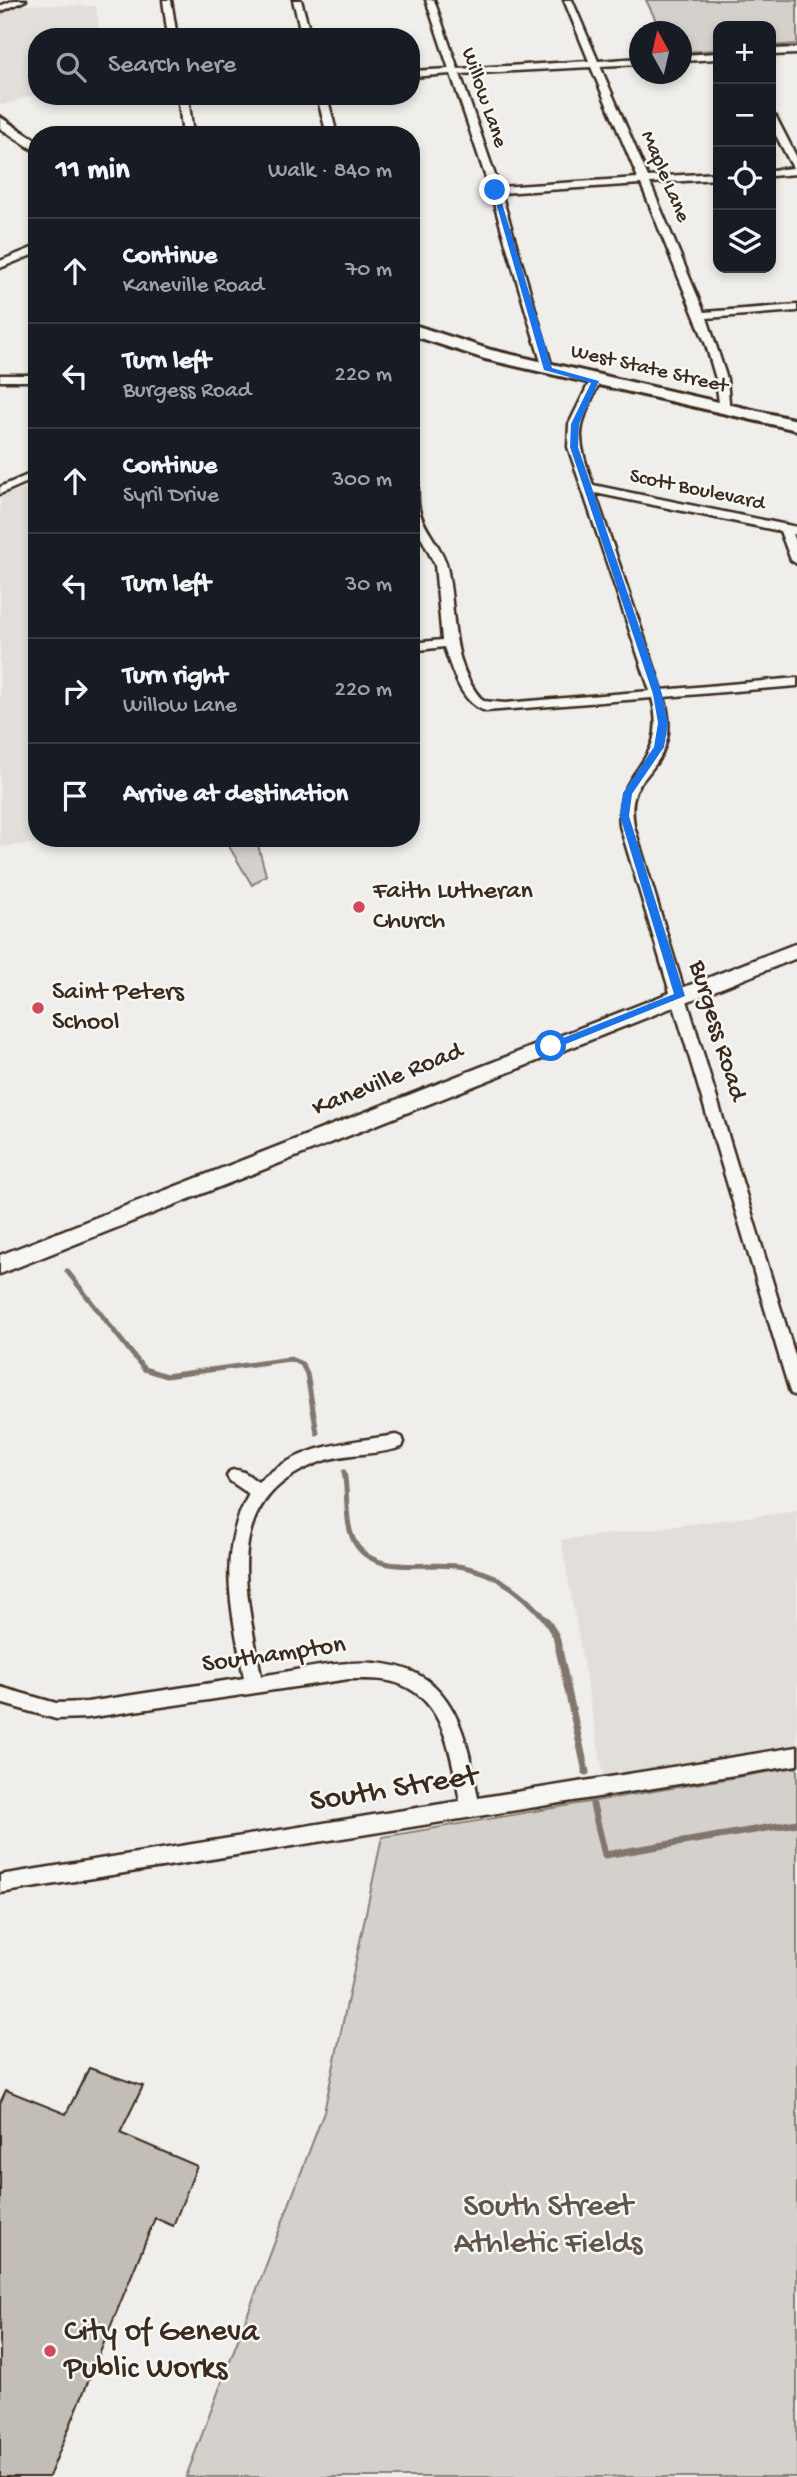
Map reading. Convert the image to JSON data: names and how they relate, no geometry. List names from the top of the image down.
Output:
{
  "streets": {
    "main road": ["West State Street", "Kaneville Road"],
    "street": [
      "Willow Lane",
      "Maple Lane",
      "Scott Boulevard",
      "Burgess Road",
      "Southampton",
      "South Street"
    ]
  },
  "crossings": [
    ["Willow Lane", "West State Street"],
    ["Maple Lane", "West State Street"],
    ["West State Street", "Burgess Road"],
    ["Scott Boulevard", "Burgess Road"],
    ["Burgess Road", "Kaneville Road"],
    ["Southampton", "South Street"]
  ],
  "parks": ["South Street Athletic Fields"],
  "places": ["Faith Lutheran Church", "Saint Peters School", "City of Geneva Public Works"],
  "north": "top",
  "page": {
    "map_buttons": ["+", "−"],
    "search": "Search here",
    "heading": ["11 min", "Walk · 840 m"],
    "list": [
      ["Continue", "Kaneville Road", "70 m"],
      ["Turn left", "Burgess Road", "220 m"],
      ["Continue", "Syril Drive", "300 m"],
      ["Turn left", "30 m"],
      ["Turn right", "Willow Lane", "220 m"],
      "Arrive at destination"
    ]
  }
}
